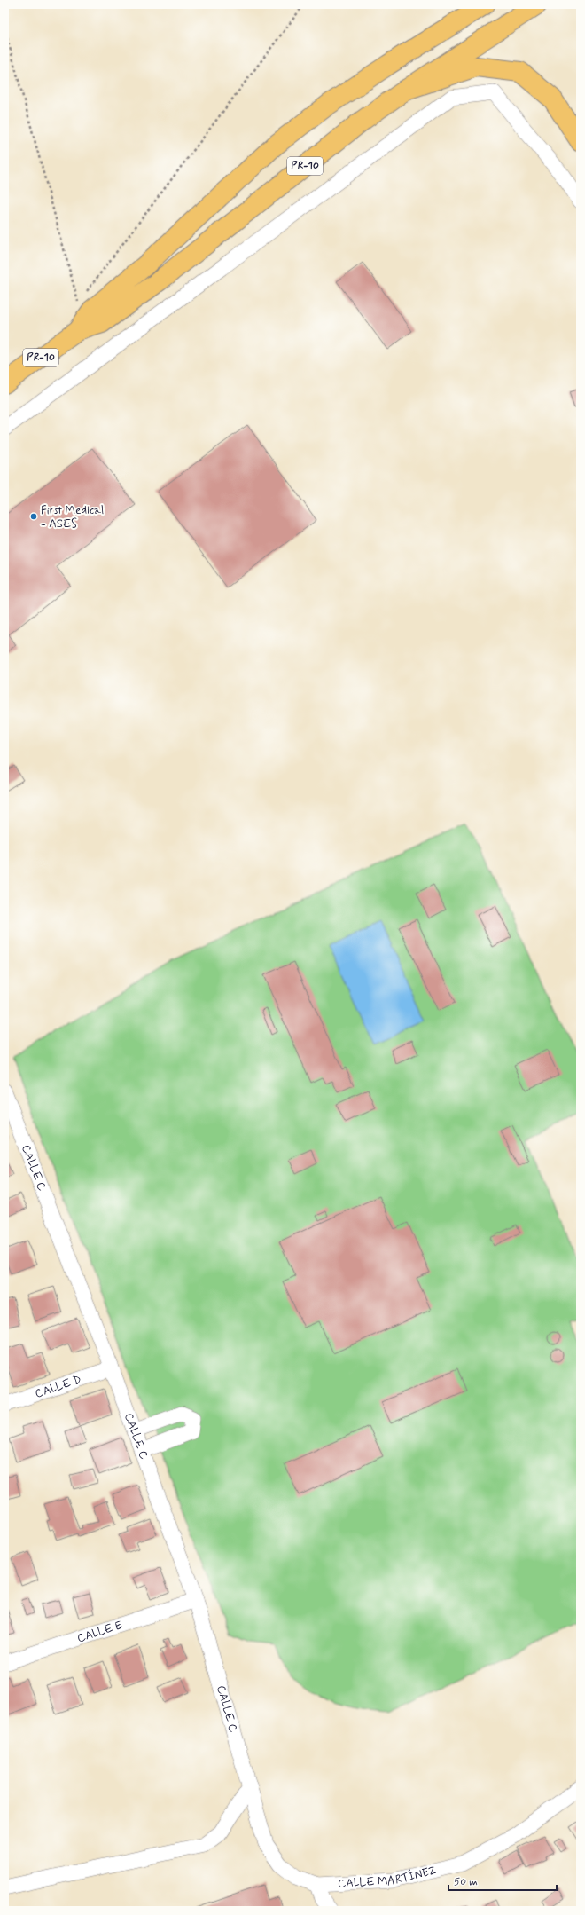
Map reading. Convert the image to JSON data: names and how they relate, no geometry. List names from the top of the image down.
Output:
{
  "streets": {
    "main road": ["PR-10"],
    "street": [
      "CALLE C",
      "CALLE D",
      "CALLE E",
      "CALLE MARTÍNEZ"
    ]
  },
  "crossings": [
    ["CALLE C", "CALLE D"],
    ["CALLE C", "CALLE E"],
    ["CALLE C", "CALLE MARTÍNEZ"]
  ],
  "places": ["First Medical - ASES"],
  "scale_bar": "50 m"
}
